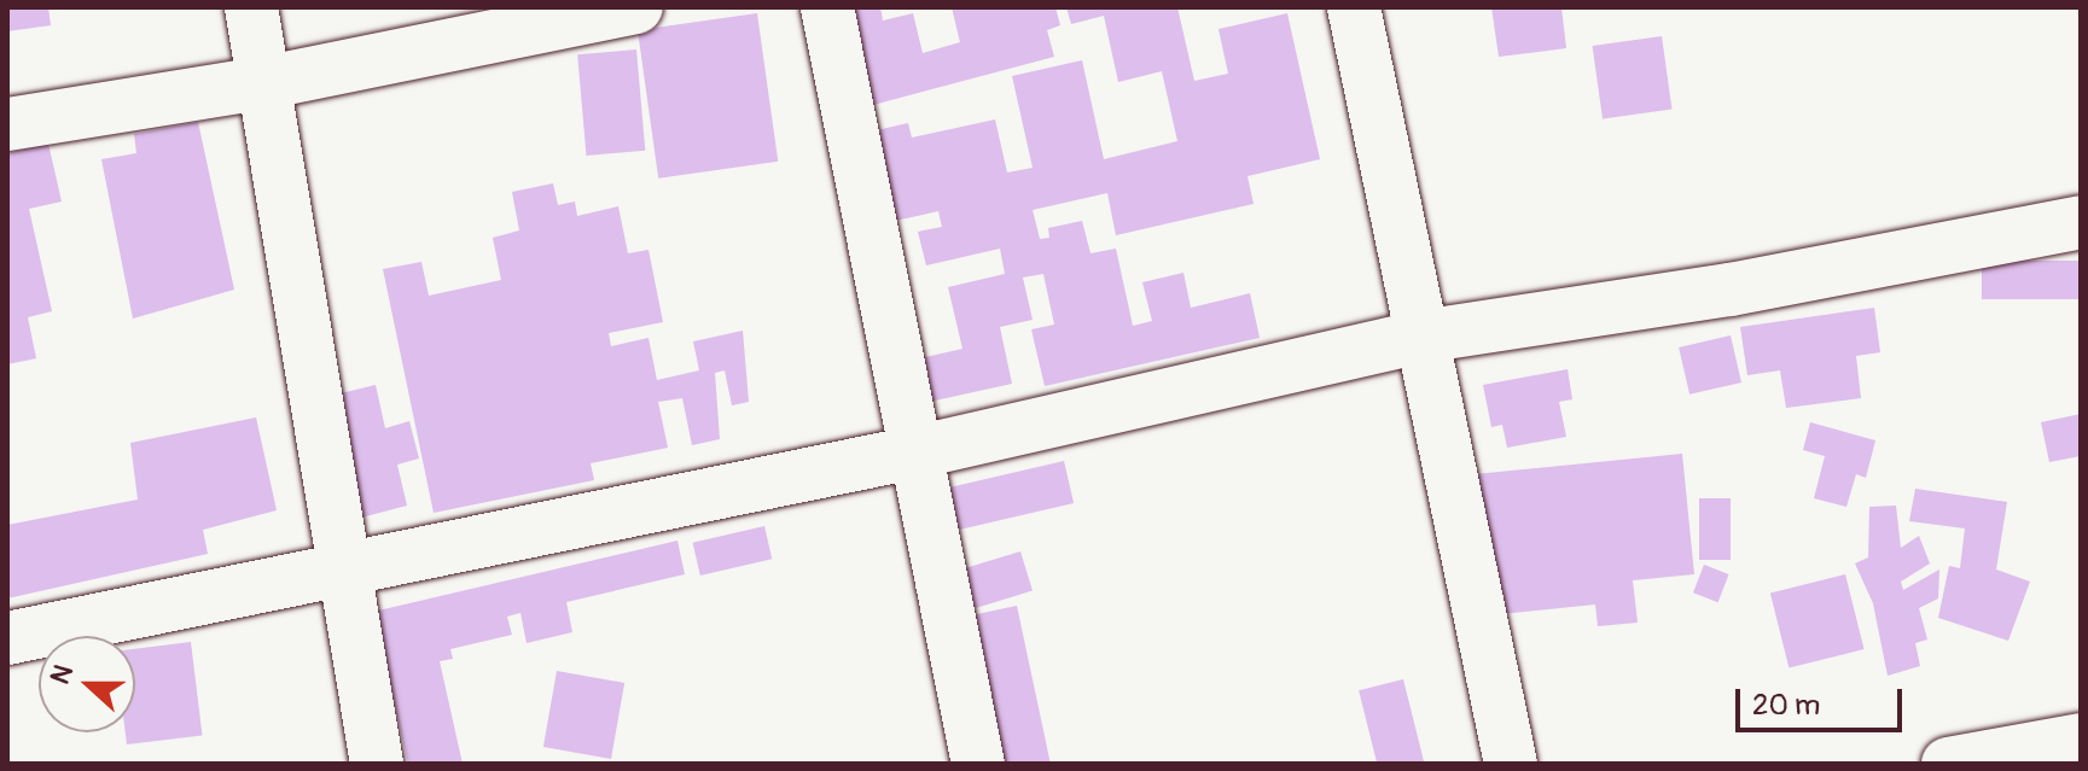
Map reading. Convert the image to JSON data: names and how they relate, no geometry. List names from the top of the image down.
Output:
{
  "scale_bar": "20 m",
  "north": "left"
}
